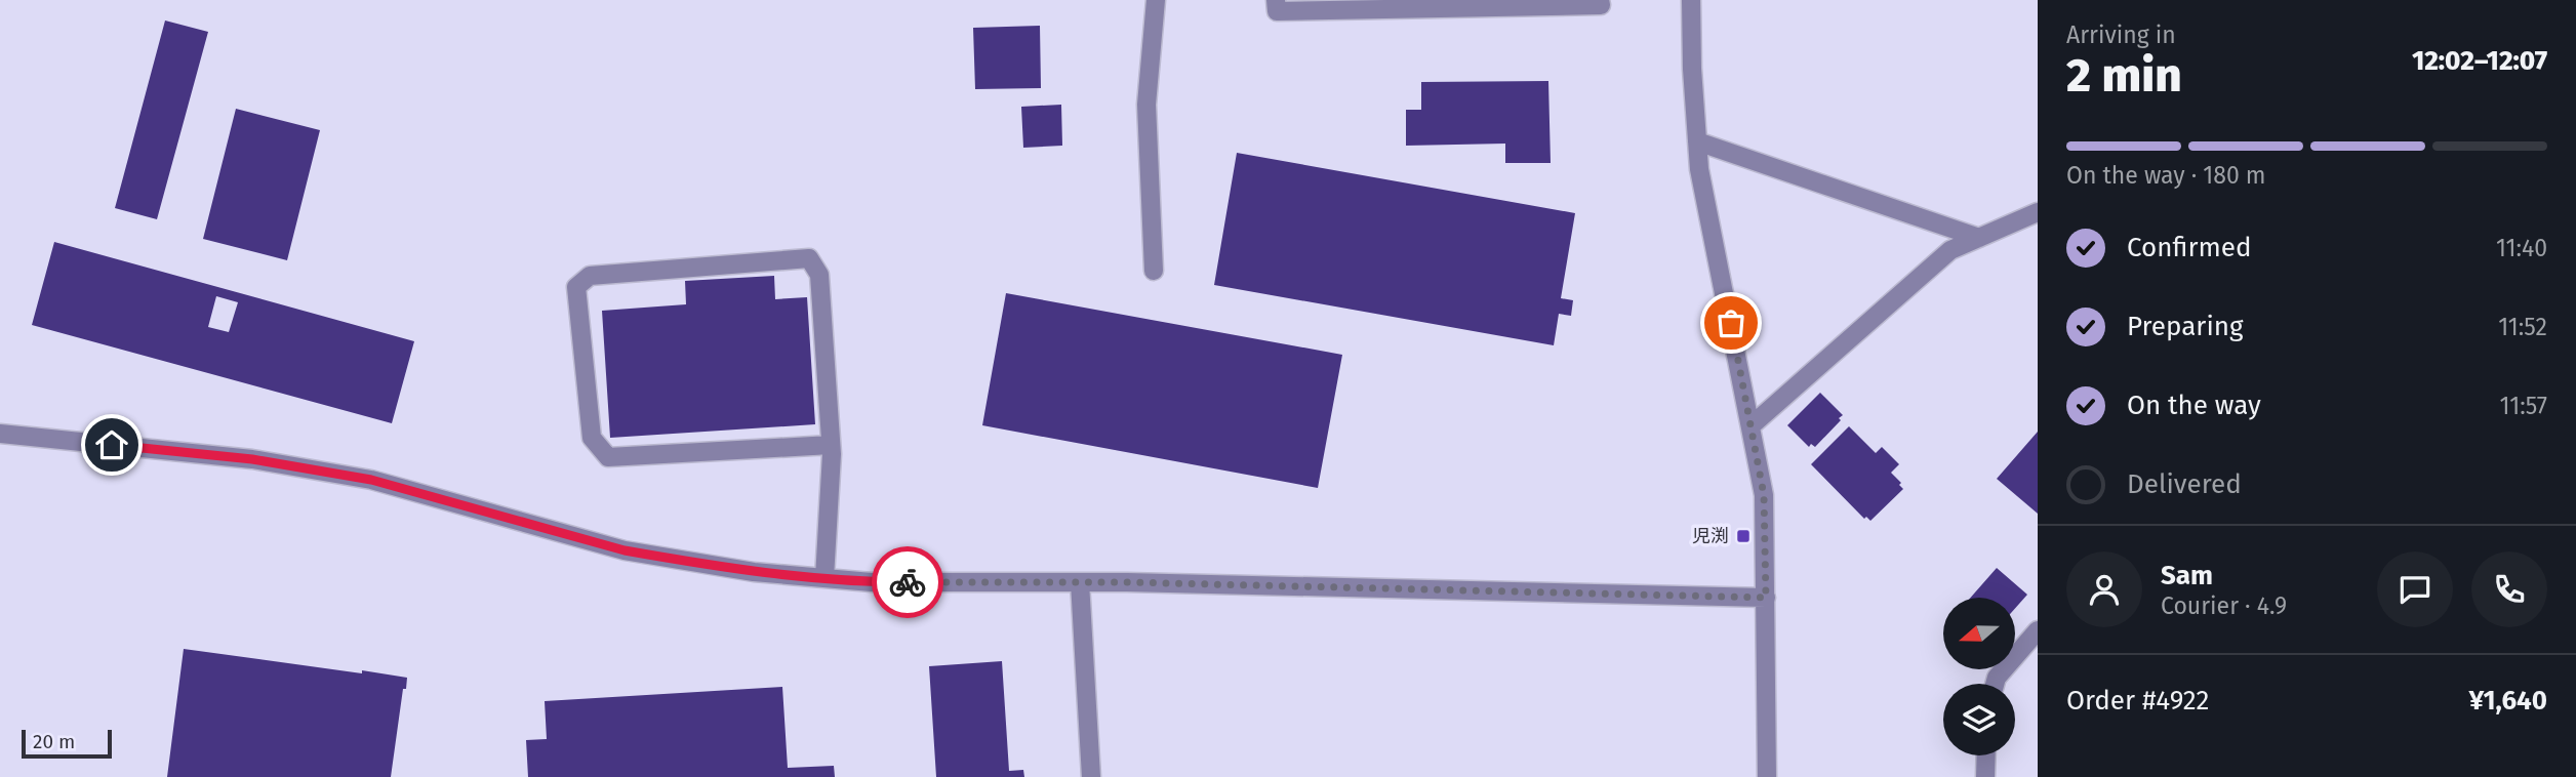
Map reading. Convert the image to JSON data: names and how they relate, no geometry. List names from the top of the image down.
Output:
{
  "places": {
    "transit": ["児渕"]
  },
  "scale_bar": "20 m",
  "north": "left",
  "page": {
    "heading": ["2 min", "Arriving in", "12:02–12:07"],
    "panel": [
      "Sam",
      "Courier · 4.9",
      "Order #4922",
      "¥1,640"
    ],
    "bar": "On the way · 180 m",
    "list": [
      ["Confirmed", "11:40"],
      ["Preparing", "11:52"],
      ["On the way", "11:57"],
      "Delivered"
    ],
    "scale": "20 m"
  }
}
